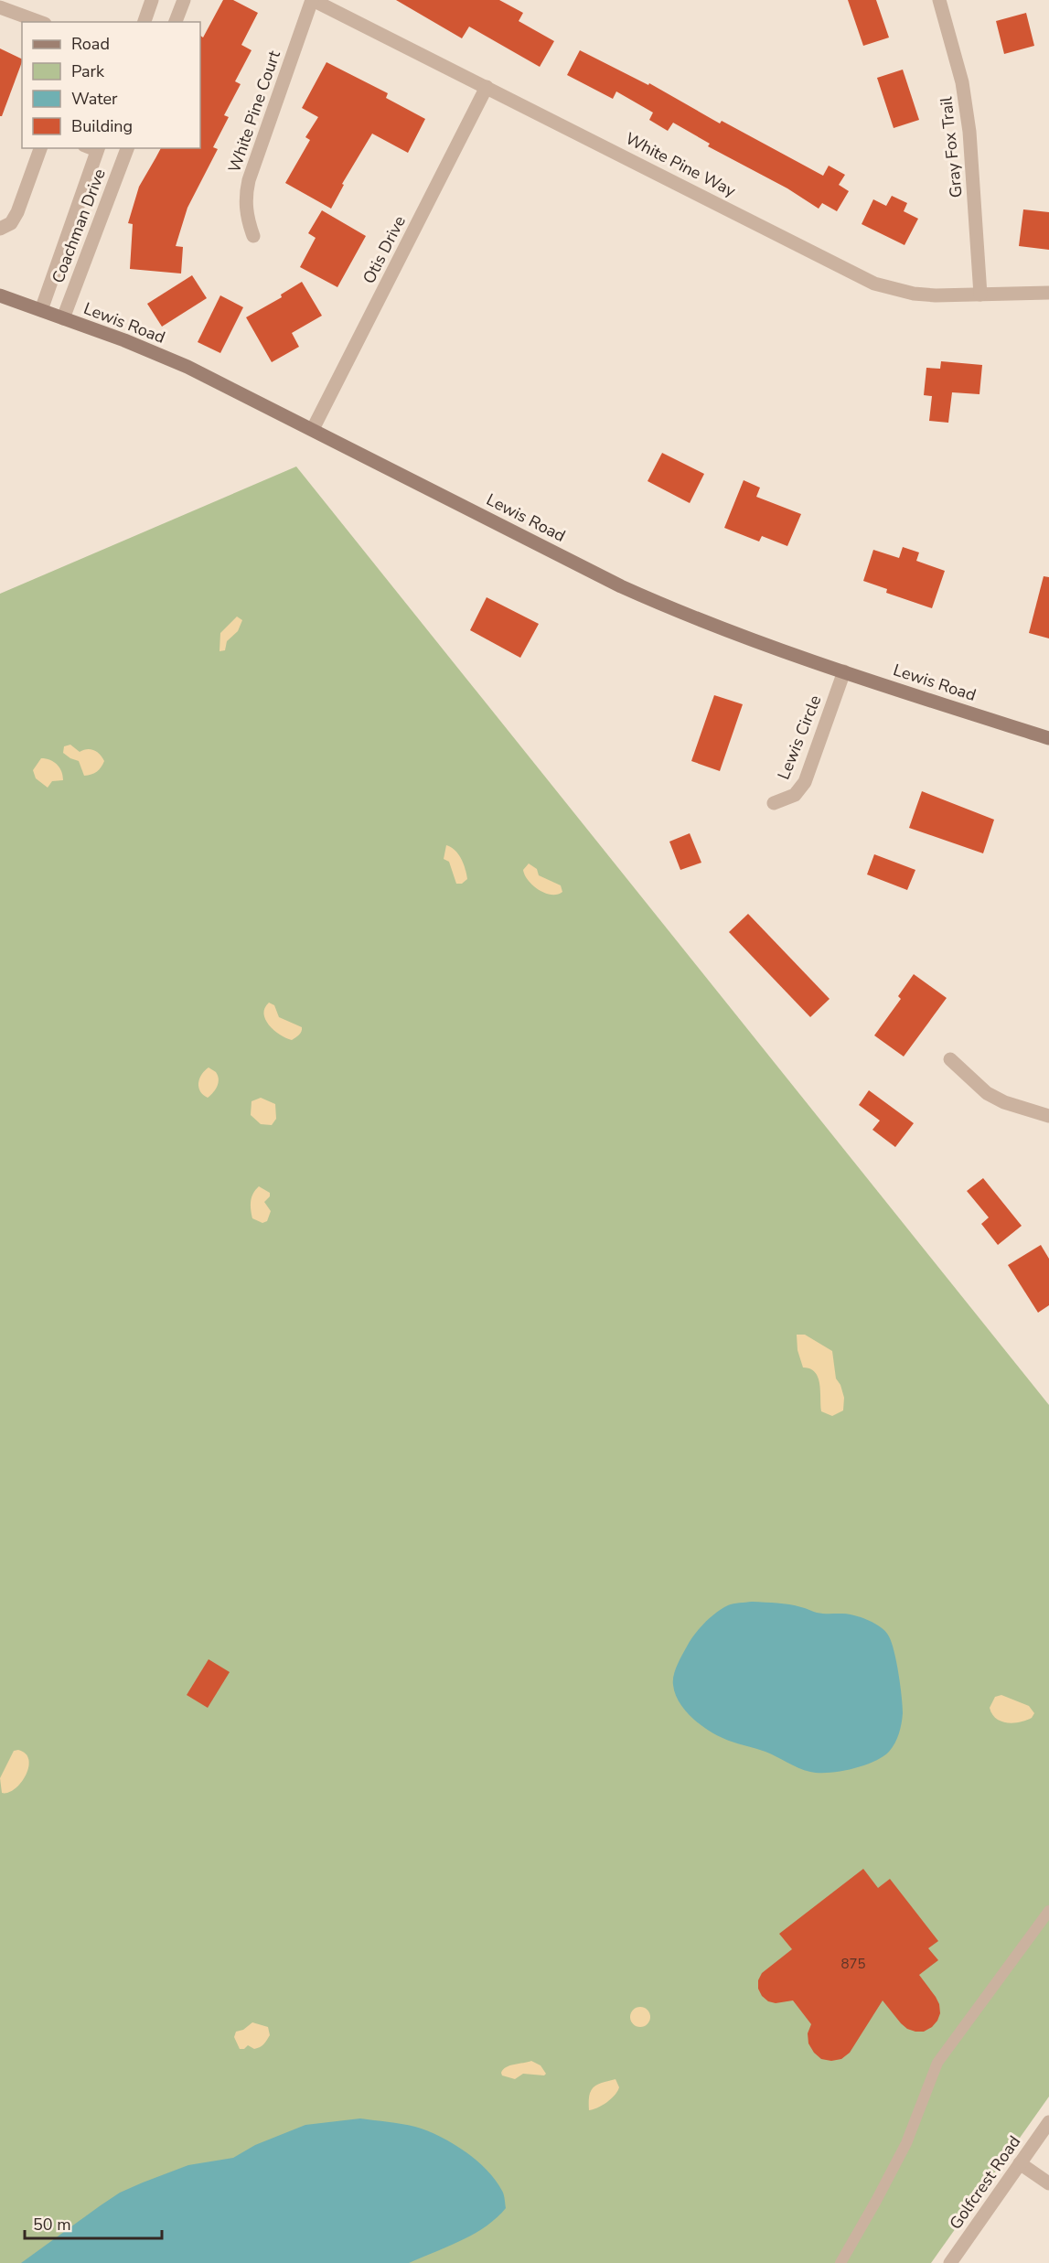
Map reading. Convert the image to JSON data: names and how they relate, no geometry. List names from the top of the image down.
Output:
{
  "streets": {
    "street": [
      "White Pine Court",
      "Gray Fox Trail",
      "White Pine Way",
      "Coachman Drive",
      "Otis Drive",
      "Lewis Road",
      "Lewis Circle",
      "Golfcrest Road"
    ]
  },
  "crossings": [
    ["White Pine Court", "White Pine Way"],
    ["Gray Fox Trail", "White Pine Way"],
    ["White Pine Way", "Otis Drive"],
    ["Coachman Drive", "Lewis Road"],
    ["Otis Drive", "Lewis Road"],
    ["Lewis Road", "Lewis Circle"]
  ],
  "house_numbers": ["875"],
  "legend": [
    "Road",
    "Park",
    "Water",
    "Building"
  ],
  "scale_bar": "50 m"
}
